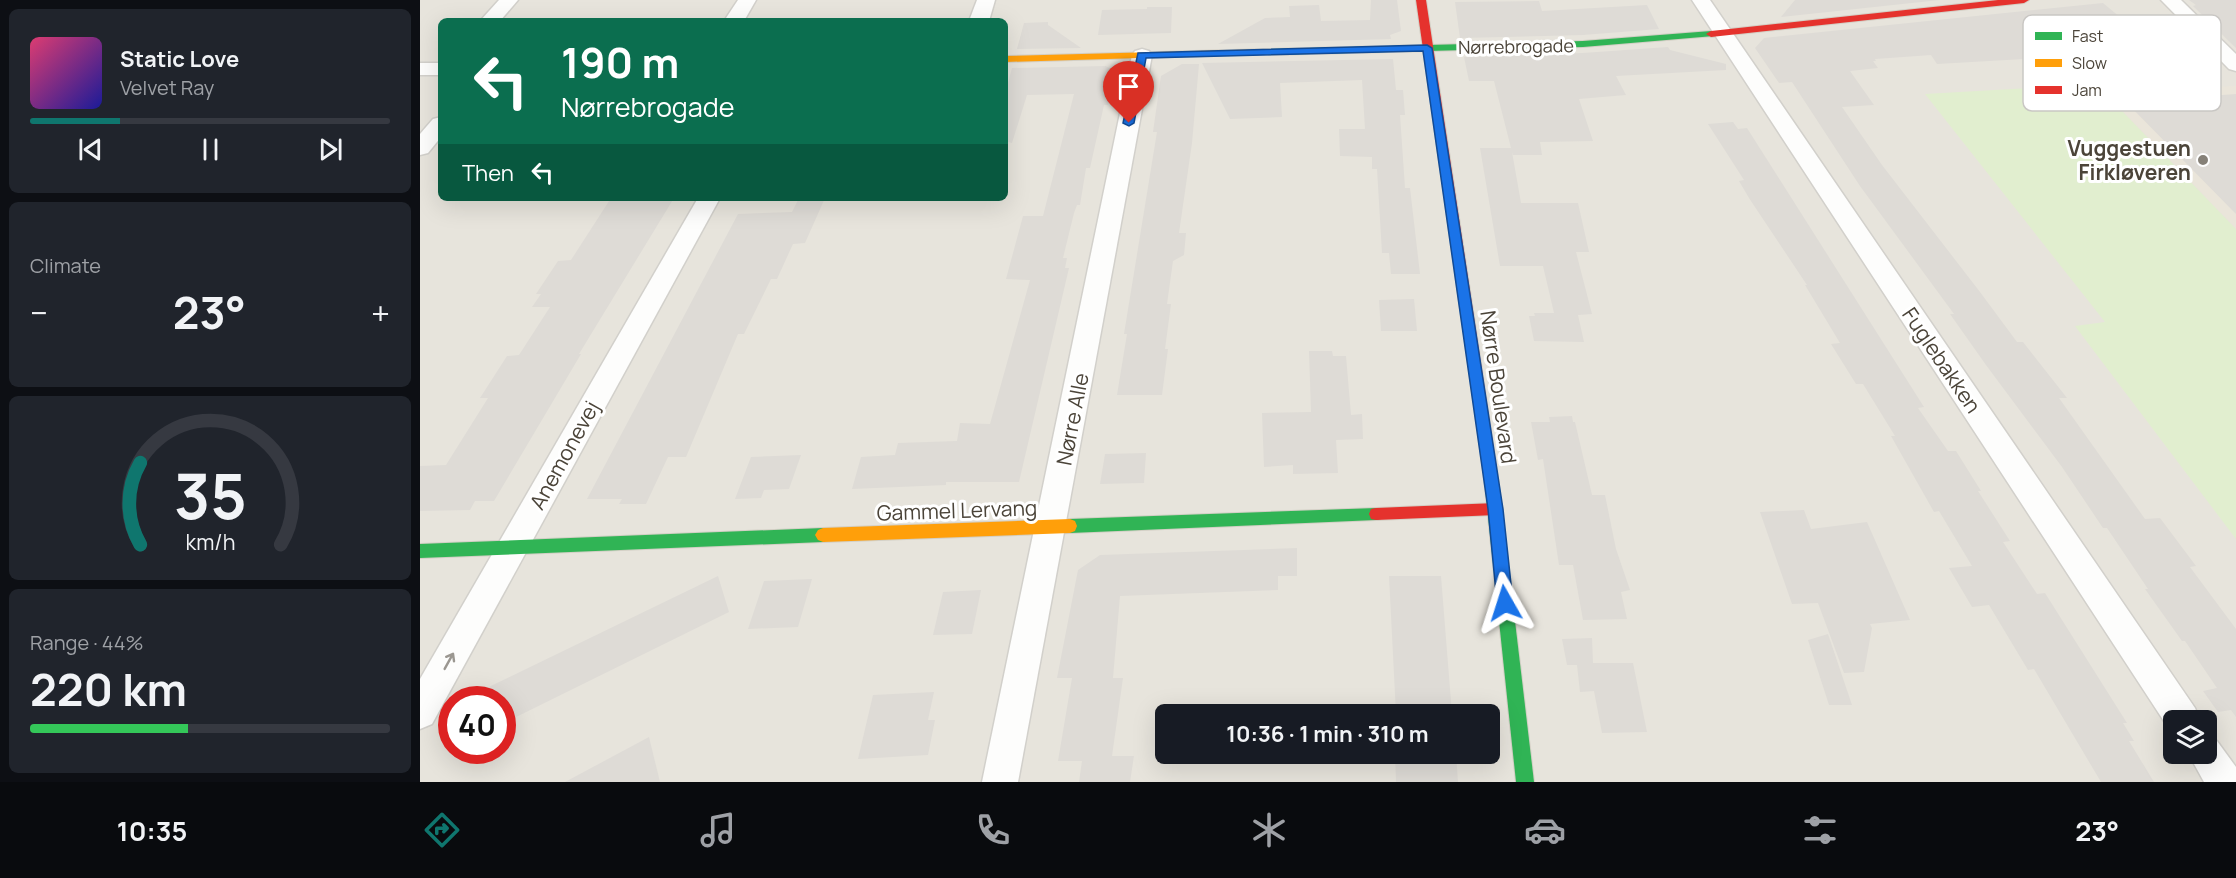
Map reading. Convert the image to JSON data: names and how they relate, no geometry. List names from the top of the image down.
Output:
{
  "streets": {
    "street": [
      "Nørrebrogade",
      "Fuglebakken",
      "Nørre Boulevard",
      "Nørre Alle",
      "Anemonevej",
      "Gammel Lervang"
    ]
  },
  "crossings": [
    ["Nørrebrogade", "Fuglebakken"],
    ["Nørrebrogade", "Nørre Boulevard"],
    ["Nørrebrogade", "Nørre Alle"],
    ["Nørre Boulevard", "Gammel Lervang"],
    ["Nørre Alle", "Gammel Lervang"],
    ["Anemonevej", "Gammel Lervang"]
  ],
  "places": ["Vuggestuen Firkløveren"],
  "legend": ["Fast", "Slow", "Jam"],
  "page": {
    "turn": ["190 m", "Nørrebrogade"],
    "song": ["Static Love", "Velvet Ray"],
    "then": "Then",
    "tile": [
      "Climate",
      ["Range · 44%", "220 km"]
    ],
    "heat": ["−", "23°", "+"],
    "limit": "40",
    "trip": "10:36 · 1 min · 310 m",
    "tabs": ["10:35", "23°"],
    "gauge": ["35", "km/h"]
  }
}
